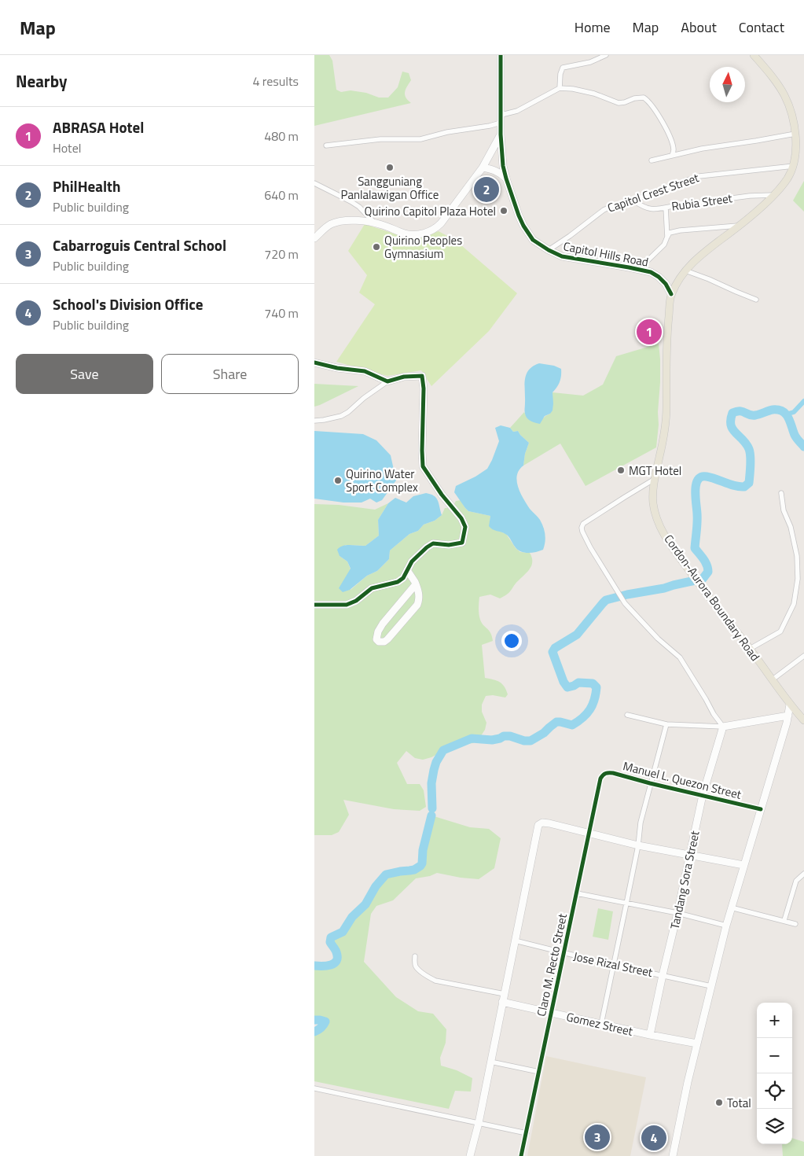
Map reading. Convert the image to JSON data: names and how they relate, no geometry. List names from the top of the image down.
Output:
{
  "streets": {
    "main road": ["Cordon-Aurora Boundary Road"],
    "street": [
      "Capitol Crest Street",
      "Rubia Street",
      "Capitol Hills Road",
      "Manuel L. Quezon Street",
      "Tandang Sora Street",
      "Jose Rizal Street",
      "Claro M. Recto Street",
      "Gomez Street"
    ]
  },
  "crossings": [
    ["Capitol Crest Street", "Rubia Street"],
    ["Capitol Crest Street", "Capitol Hills Road"],
    ["Capitol Crest Street", "Cordon-Aurora Boundary Road"],
    ["Rubia Street", "Cordon-Aurora Boundary Road"],
    ["Capitol Hills Road", "Cordon-Aurora Boundary Road"],
    ["Manuel L. Quezon Street", "Tandang Sora Street"],
    ["Manuel L. Quezon Street", "Claro M. Recto Street"],
    ["Tandang Sora Street", "Jose Rizal Street"],
    ["Tandang Sora Street", "Gomez Street"],
    ["Jose Rizal Street", "Claro M. Recto Street"],
    ["Claro M. Recto Street", "Gomez Street"]
  ],
  "places": [
    "Sangguniang Panlalawigan Office",
    "Quirino Capitol Plaza Hotel",
    "Quirino Peoples Gymnasium",
    "MGT Hotel",
    "Quirino Water Sport Complex",
    "Total"
  ],
  "north": "top",
  "page": {
    "header": "Map",
    "nav": [
      "Home",
      "Map",
      "About",
      "Contact"
    ],
    "heading": ["Nearby", "4 results"],
    "list": [
      {
        "mark": "1",
        "name": "ABRASA Hotel",
        "note": "Hotel",
        "value": "480 m"
      },
      {
        "mark": "2",
        "name": "PhilHealth",
        "note": "Public building",
        "value": "640 m"
      },
      {
        "mark": "3",
        "name": "Cabarroguis Central School",
        "note": "Public building",
        "value": "720 m"
      },
      {
        "mark": "4",
        "name": "School's Division Office",
        "note": "Public building",
        "value": "740 m"
      }
    ],
    "pins": [
      "2",
      "1",
      "3",
      "4"
    ],
    "buttons": ["Save", "Share"],
    "map_buttons": ["+", "−"]
  }
}
